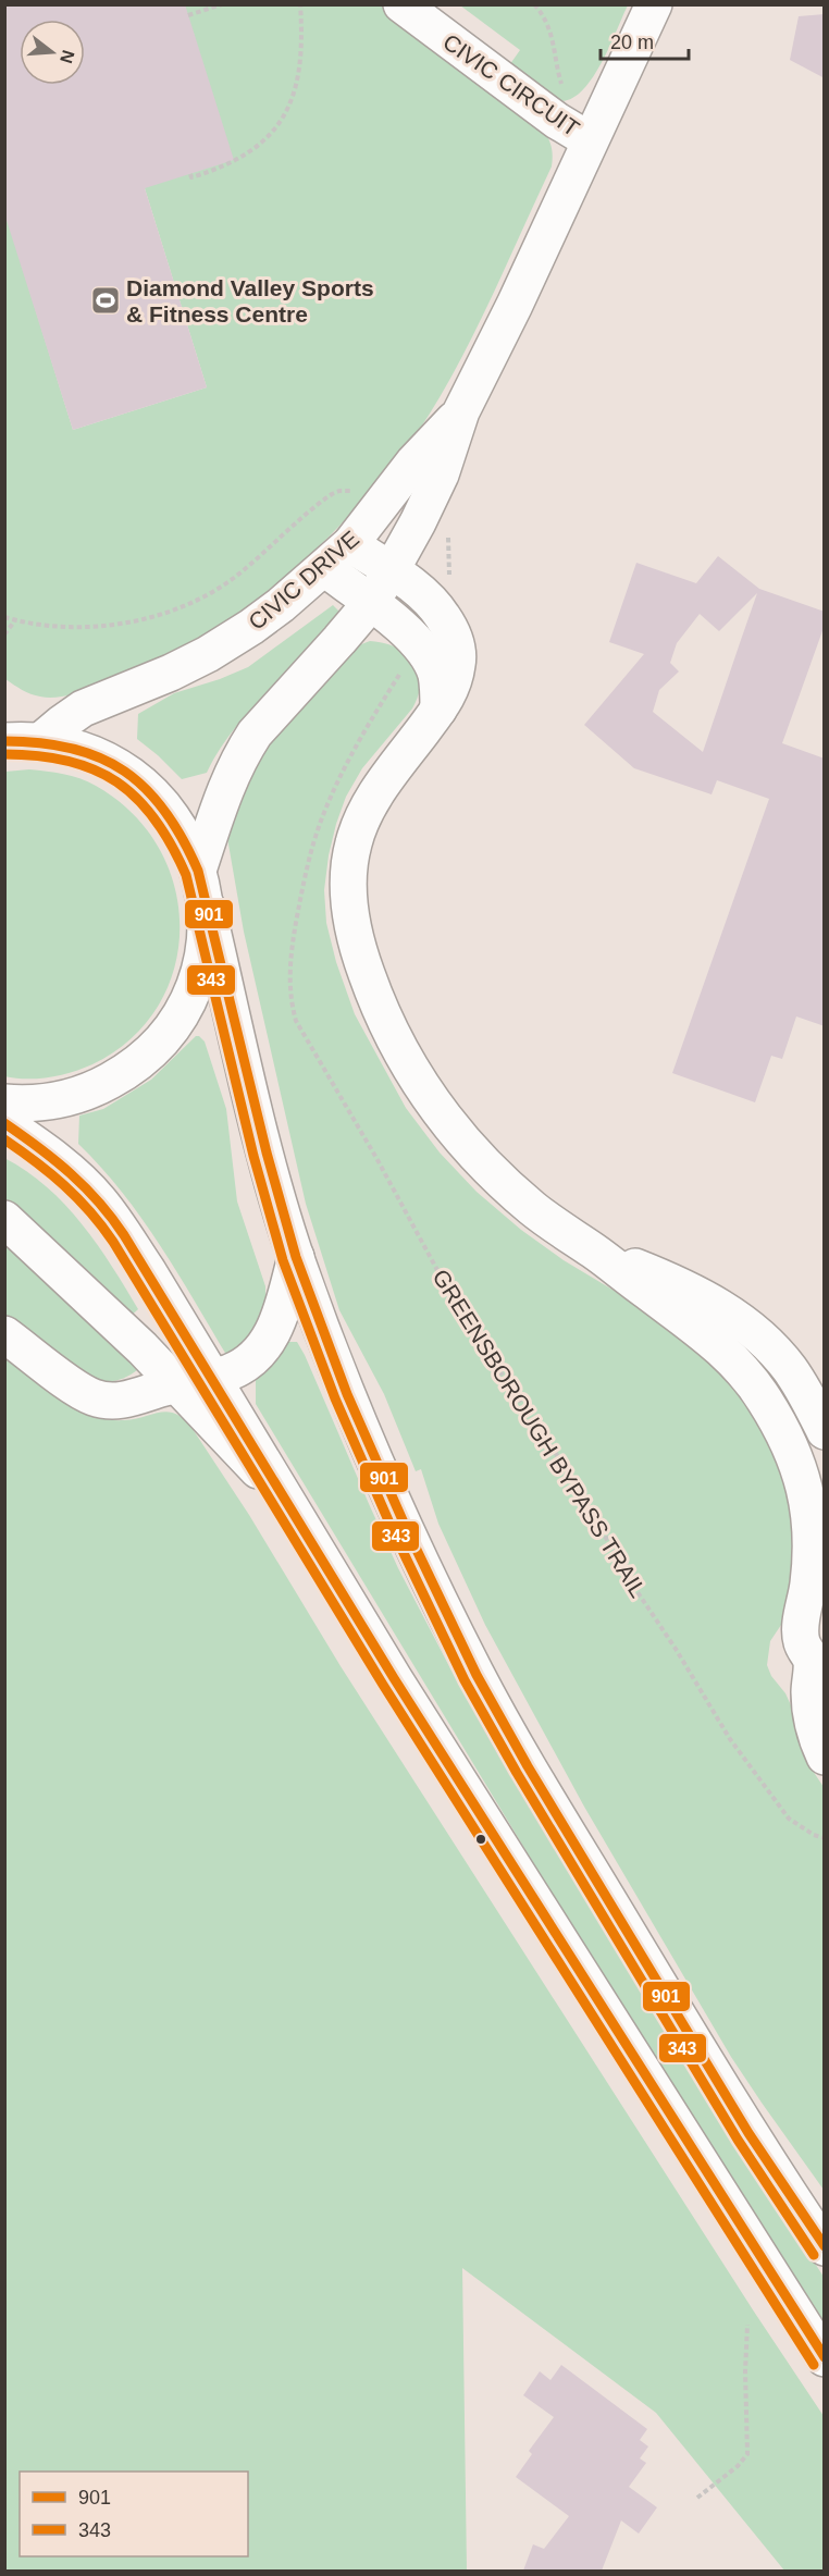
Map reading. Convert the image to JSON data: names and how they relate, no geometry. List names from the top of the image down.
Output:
{
  "streets": {
    "main road": ["CIVIC CIRCUIT", "CIVIC DRIVE"],
    "path": ["GREENSBOROUGH BYPASS TRAIL"]
  },
  "crossings": [
    ["CIVIC CIRCUIT", "CIVIC DRIVE"]
  ],
  "places": {
    "sports": ["Diamond Valley Sports & Fitness Centre"]
  },
  "lines": ["transit line 901", "transit line 343"],
  "legend": ["901", "343"],
  "scale_bar": "20 m",
  "north": "right"
}
